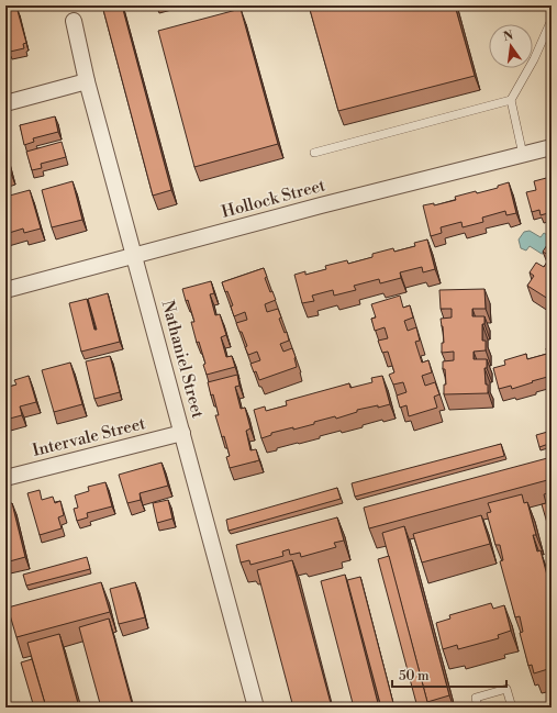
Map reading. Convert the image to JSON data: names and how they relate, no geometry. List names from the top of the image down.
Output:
{
  "streets": {
    "street": ["Hollock Street", "Nathaniel Street", "Intervale Street"]
  },
  "crossings": [
    ["Hollock Street", "Nathaniel Street"],
    ["Nathaniel Street", "Intervale Street"]
  ],
  "scale_bar": "50 m",
  "north": "top"
}
